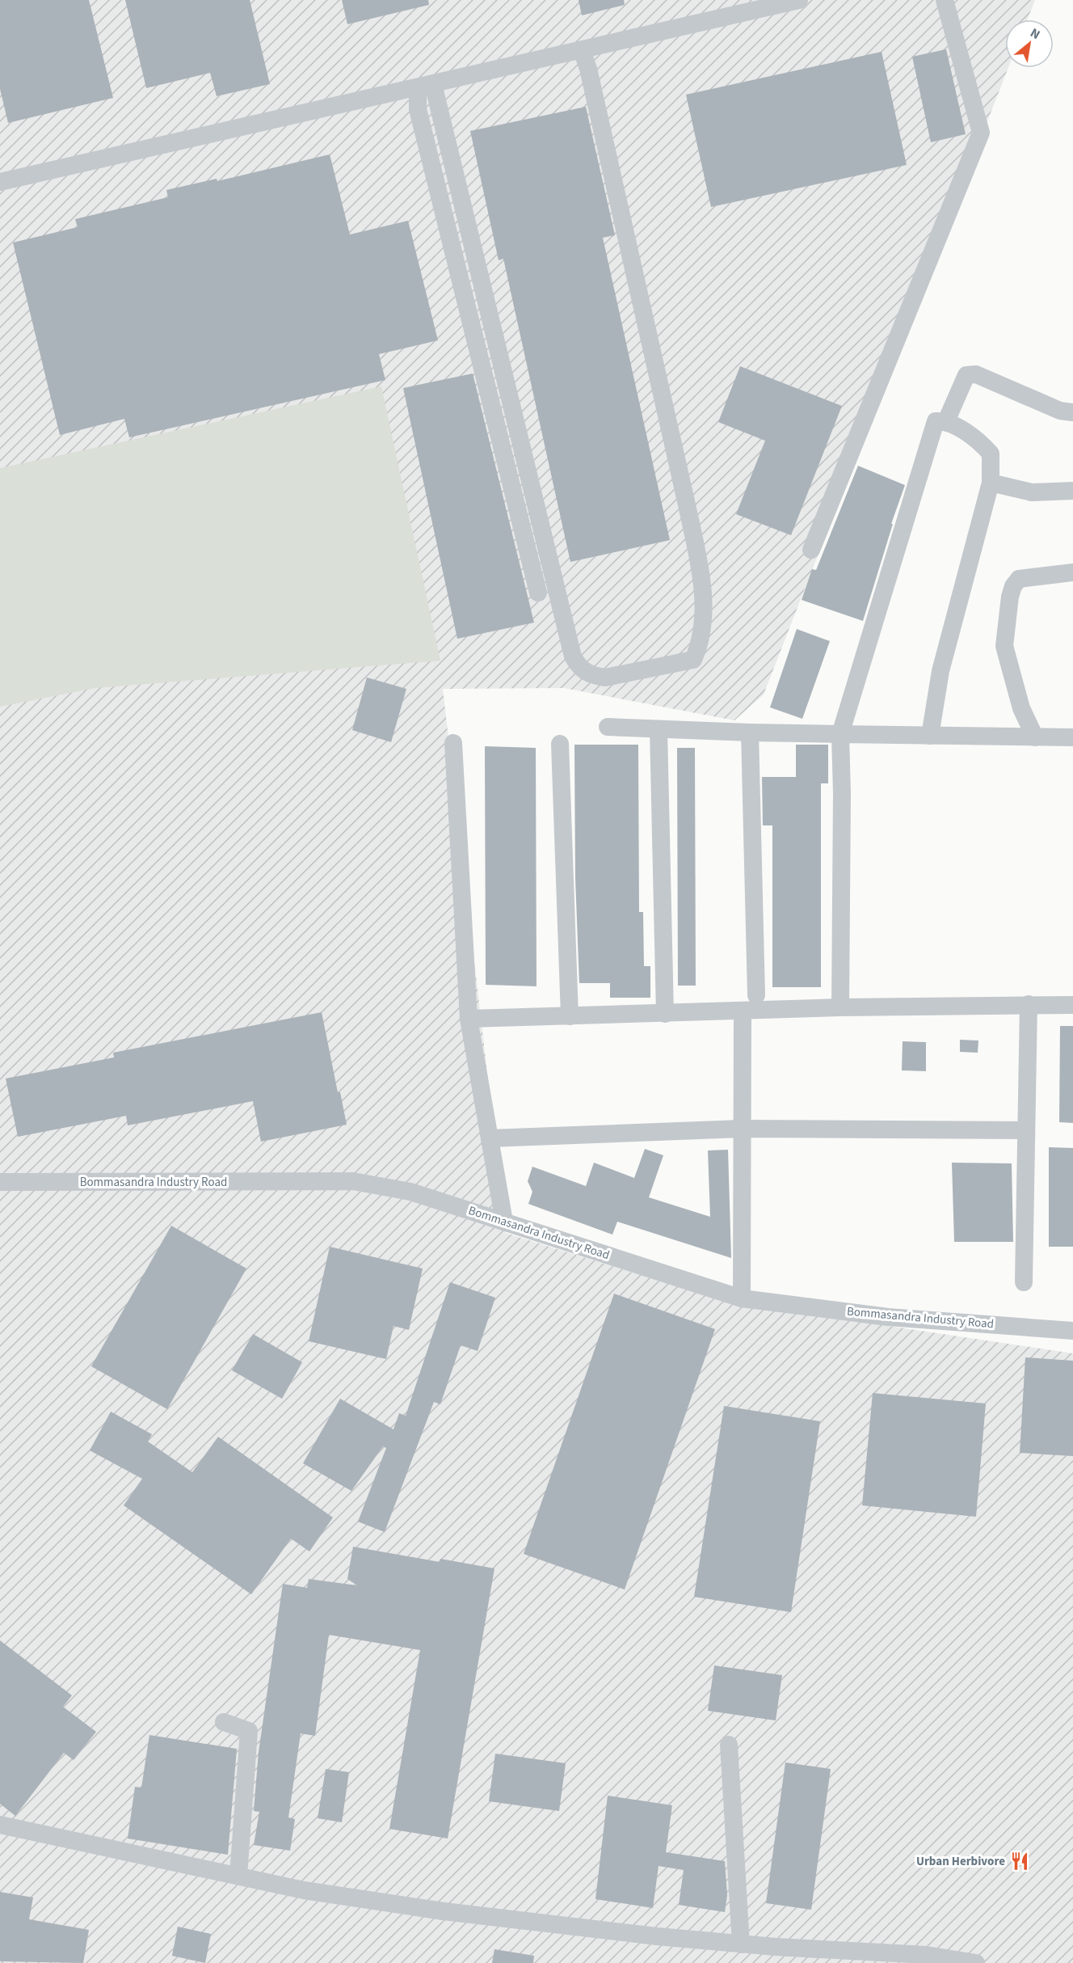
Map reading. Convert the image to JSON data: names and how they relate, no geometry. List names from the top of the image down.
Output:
{
  "streets": {
    "street": ["Bommasandra Industry Road"]
  },
  "places": {
    "restaurant": ["Urban Herbivore"]
  },
  "north": "top right"
}
